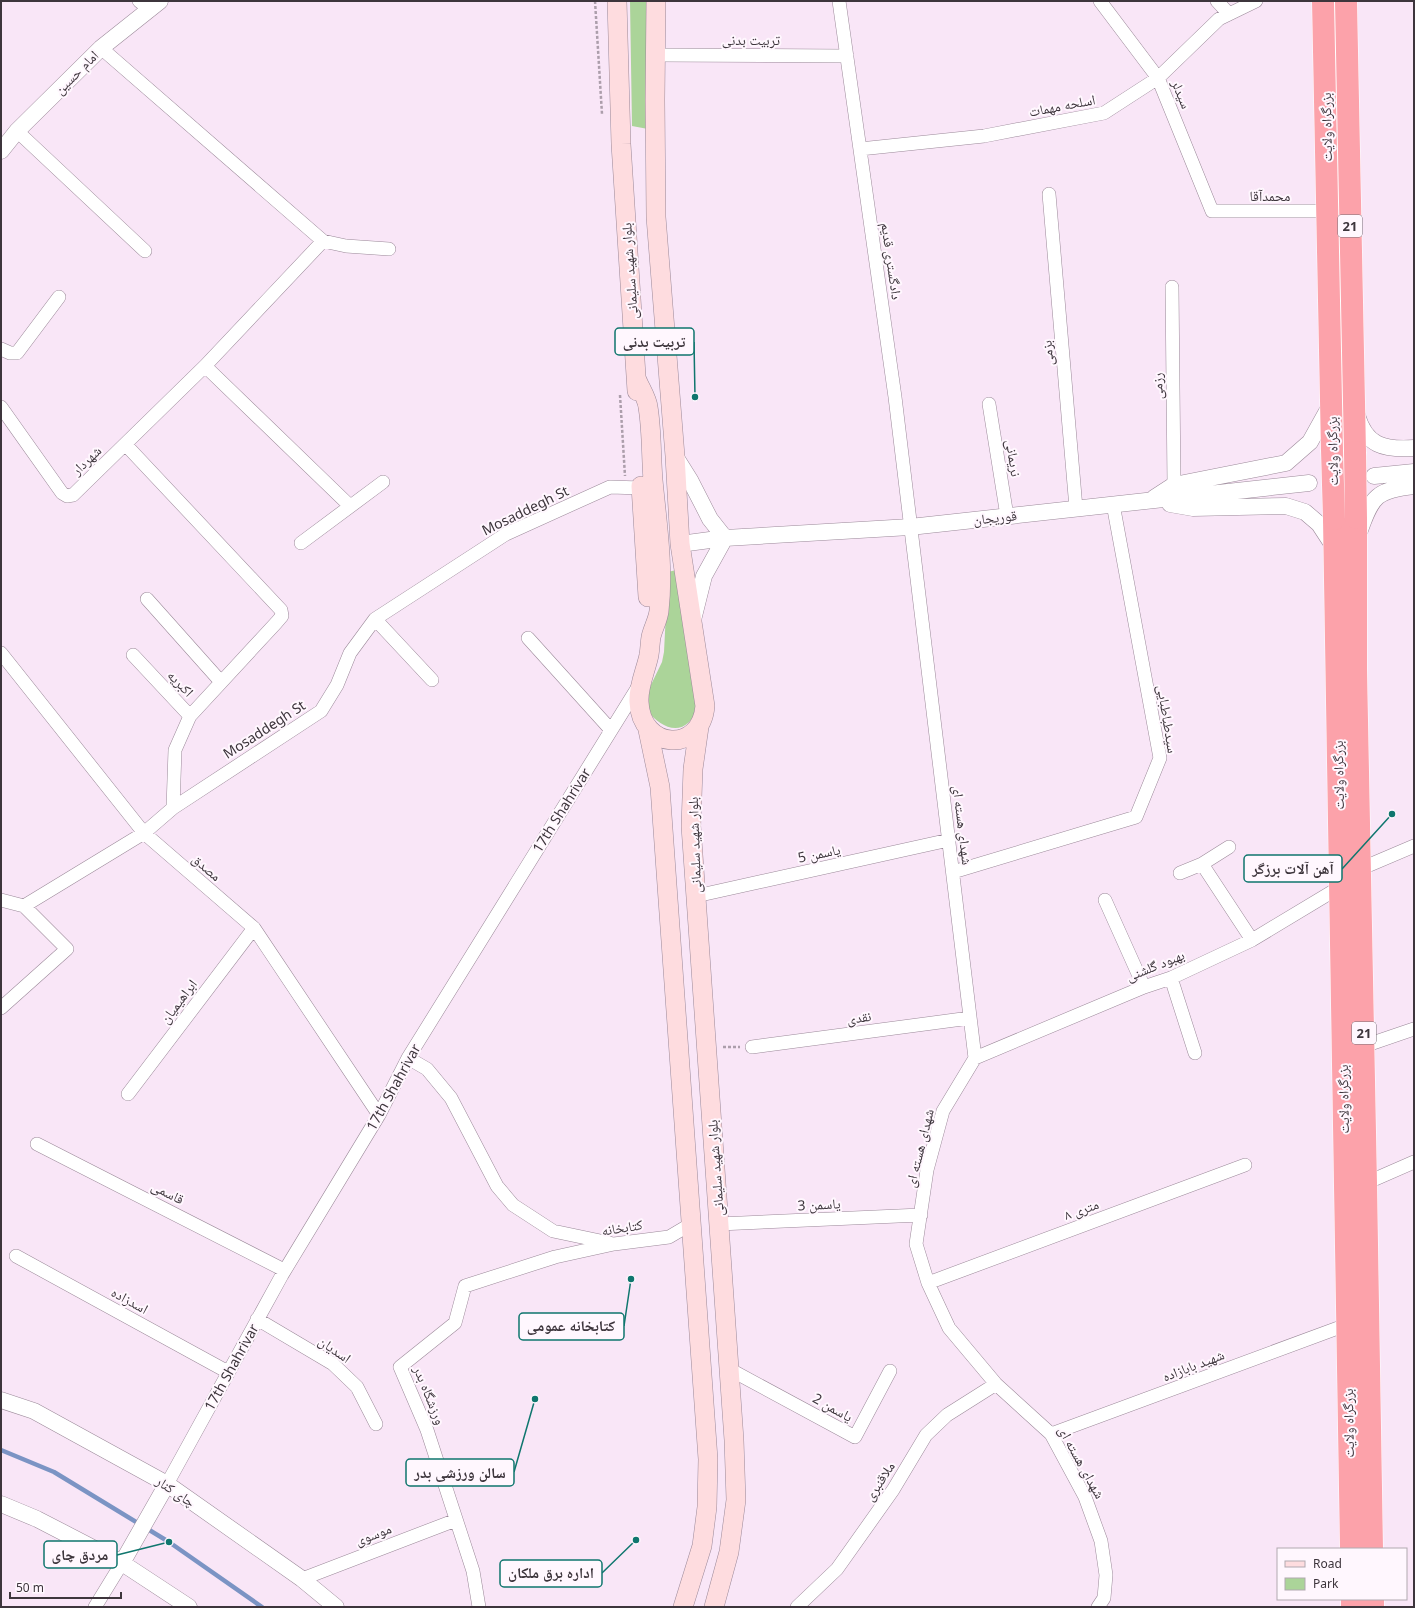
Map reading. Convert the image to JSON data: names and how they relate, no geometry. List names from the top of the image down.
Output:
{
  "streets": {
    "highway": ["بزرگراه ولایت", "21"],
    "main road": ["بلوار شهید سلیمانی"],
    "street": [
      "تربیت بدنی",
      "امام حسین",
      "سیدلر",
      "اسلحه مهمات",
      "محمدآقا",
      "دادگستری قدیم",
      "بزمی",
      "رزمی",
      "نریمانی",
      "شهردار",
      "Mosaddegh St",
      "قوریجان",
      "اکبریه",
      "سیدطباطبایی",
      "17th Shahrivar",
      "شهدای هسته ای",
      "یاسمن 5",
      "مصدق",
      "بهبود گلشنی",
      "ابراهیمیان",
      "نقدی",
      "قاسمی",
      "یاسمن 3",
      "۸ متری",
      "کتابخانه",
      "اسدزاده",
      "اسدیان",
      "شهید بابازاده",
      "ورزشگاه بدر",
      "یاسمن 2",
      "ملاقنبری",
      "چای کنار",
      "موسوی"
    ]
  },
  "crossings": [
    ["تربیت بدنی", "دادگستری قدیم"],
    ["سیدلر", "اسلحه مهمات"],
    ["سیدلر", "محمدآقا"],
    ["اسلحه مهمات", "دادگستری قدیم"],
    ["بزرگراه ولایت", "محمدآقا"],
    ["بزرگراه ولایت", "بهبود گلشنی"],
    ["بزرگراه ولایت", "شهید بابازاده"],
    ["دادگستری قدیم", "قوریجان"],
    ["دادگستری قدیم", "شهدای هسته ای"],
    ["بلوار شهید سلیمانی", "Mosaddegh St"],
    ["بلوار شهید سلیمانی", "قوریجان"],
    ["بلوار شهید سلیمانی", "17th Shahrivar"],
    ["بلوار شهید سلیمانی", "یاسمن 5"],
    ["بلوار شهید سلیمانی", "یاسمن 3"],
    ["بلوار شهید سلیمانی", "کتابخانه"],
    ["بلوار شهید سلیمانی", "یاسمن 2"],
    ["بزمی", "قوریجان"],
    ["نریمانی", "قوریجان"],
    ["Mosaddegh St", "اکبریه"],
    ["Mosaddegh St", "مصدق"],
    ["قوریجان", "سیدطباطبایی"],
    ["قوریجان", "شهدای هسته ای"],
    ["سیدطباطبایی", "شهدای هسته ای"],
    ["17th Shahrivar", "مصدق"],
    ["17th Shahrivar", "قاسمی"],
    ["17th Shahrivar", "اسدزاده"],
    ["17th Shahrivar", "اسدیان"],
    ["17th Shahrivar", "چای کنار"],
    ["شهدای هسته ای", "یاسمن 5"],
    ["شهدای هسته ای", "بهبود گلشنی"],
    ["شهدای هسته ای", "نقدی"],
    ["شهدای هسته ای", "یاسمن 3"],
    ["شهدای هسته ای", "۸ متری"],
    ["شهدای هسته ای", "شهید بابازاده"],
    ["شهدای هسته ای", "ملاقنبری"],
    ["مصدق", "ابراهیمیان"],
    ["کتابخانه", "ورزشگاه بدر"],
    ["ورزشگاه بدر", "موسوی"],
    ["چای کنار", "موسوی"]
  ],
  "places": [
    "تربیت بدنی",
    "آهن آلات برزگر",
    "کتابخانه عمومی",
    "سالن ورزشی بدر",
    "اداره برق ملکان",
    "مردق چای"
  ],
  "legend": ["Road", "Park"],
  "scale_bar": "50 m"
}
